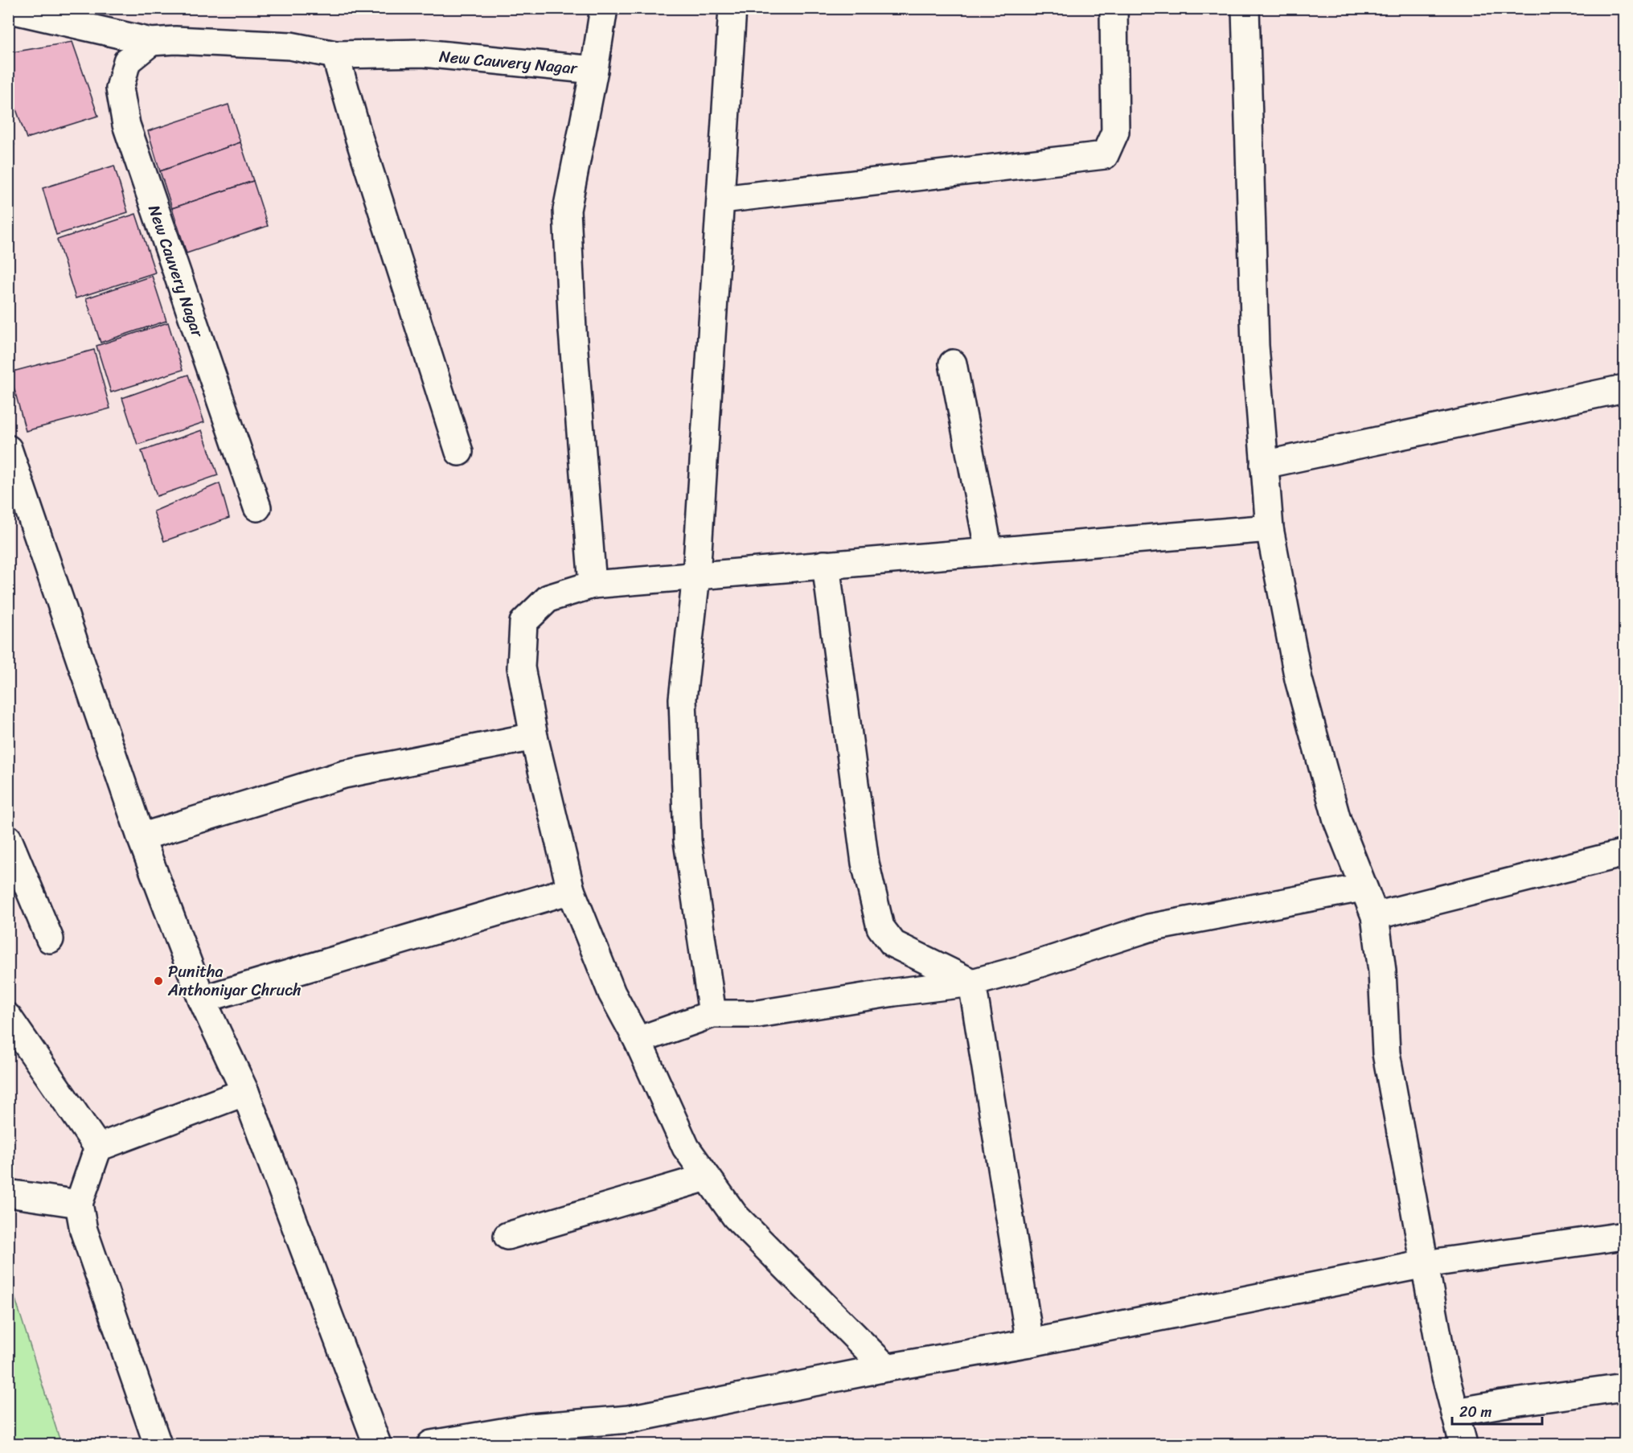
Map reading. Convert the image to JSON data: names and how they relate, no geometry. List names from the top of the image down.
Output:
{
  "streets": {
    "street": ["New Cauvery Nagar"]
  },
  "places": ["Punitha Anthoniyar Chruch"],
  "scale_bar": "20 m"
}
